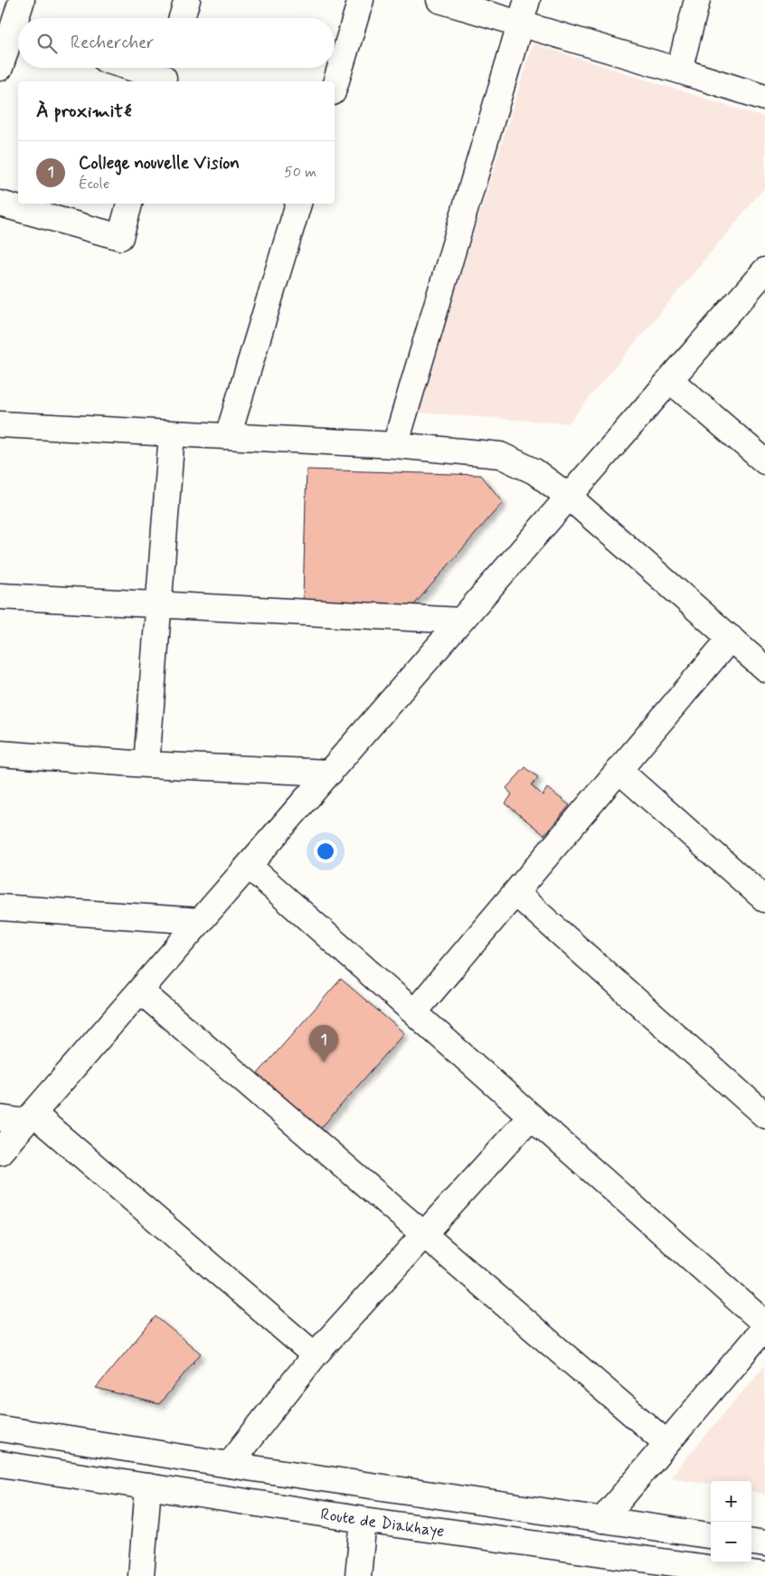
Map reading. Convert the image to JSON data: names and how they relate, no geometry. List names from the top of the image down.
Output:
{
  "streets": {
    "street": ["Route de Diakhaye"]
  },
  "page": {
    "search": "Rechercher",
    "heading": "À proximité",
    "list": [
      {
        "mark": "1",
        "name": "College nouvelle Vision",
        "note": "École",
        "value": "50 m"
      }
    ],
    "pins": "1",
    "map_buttons": ["+", "−"]
  }
}
